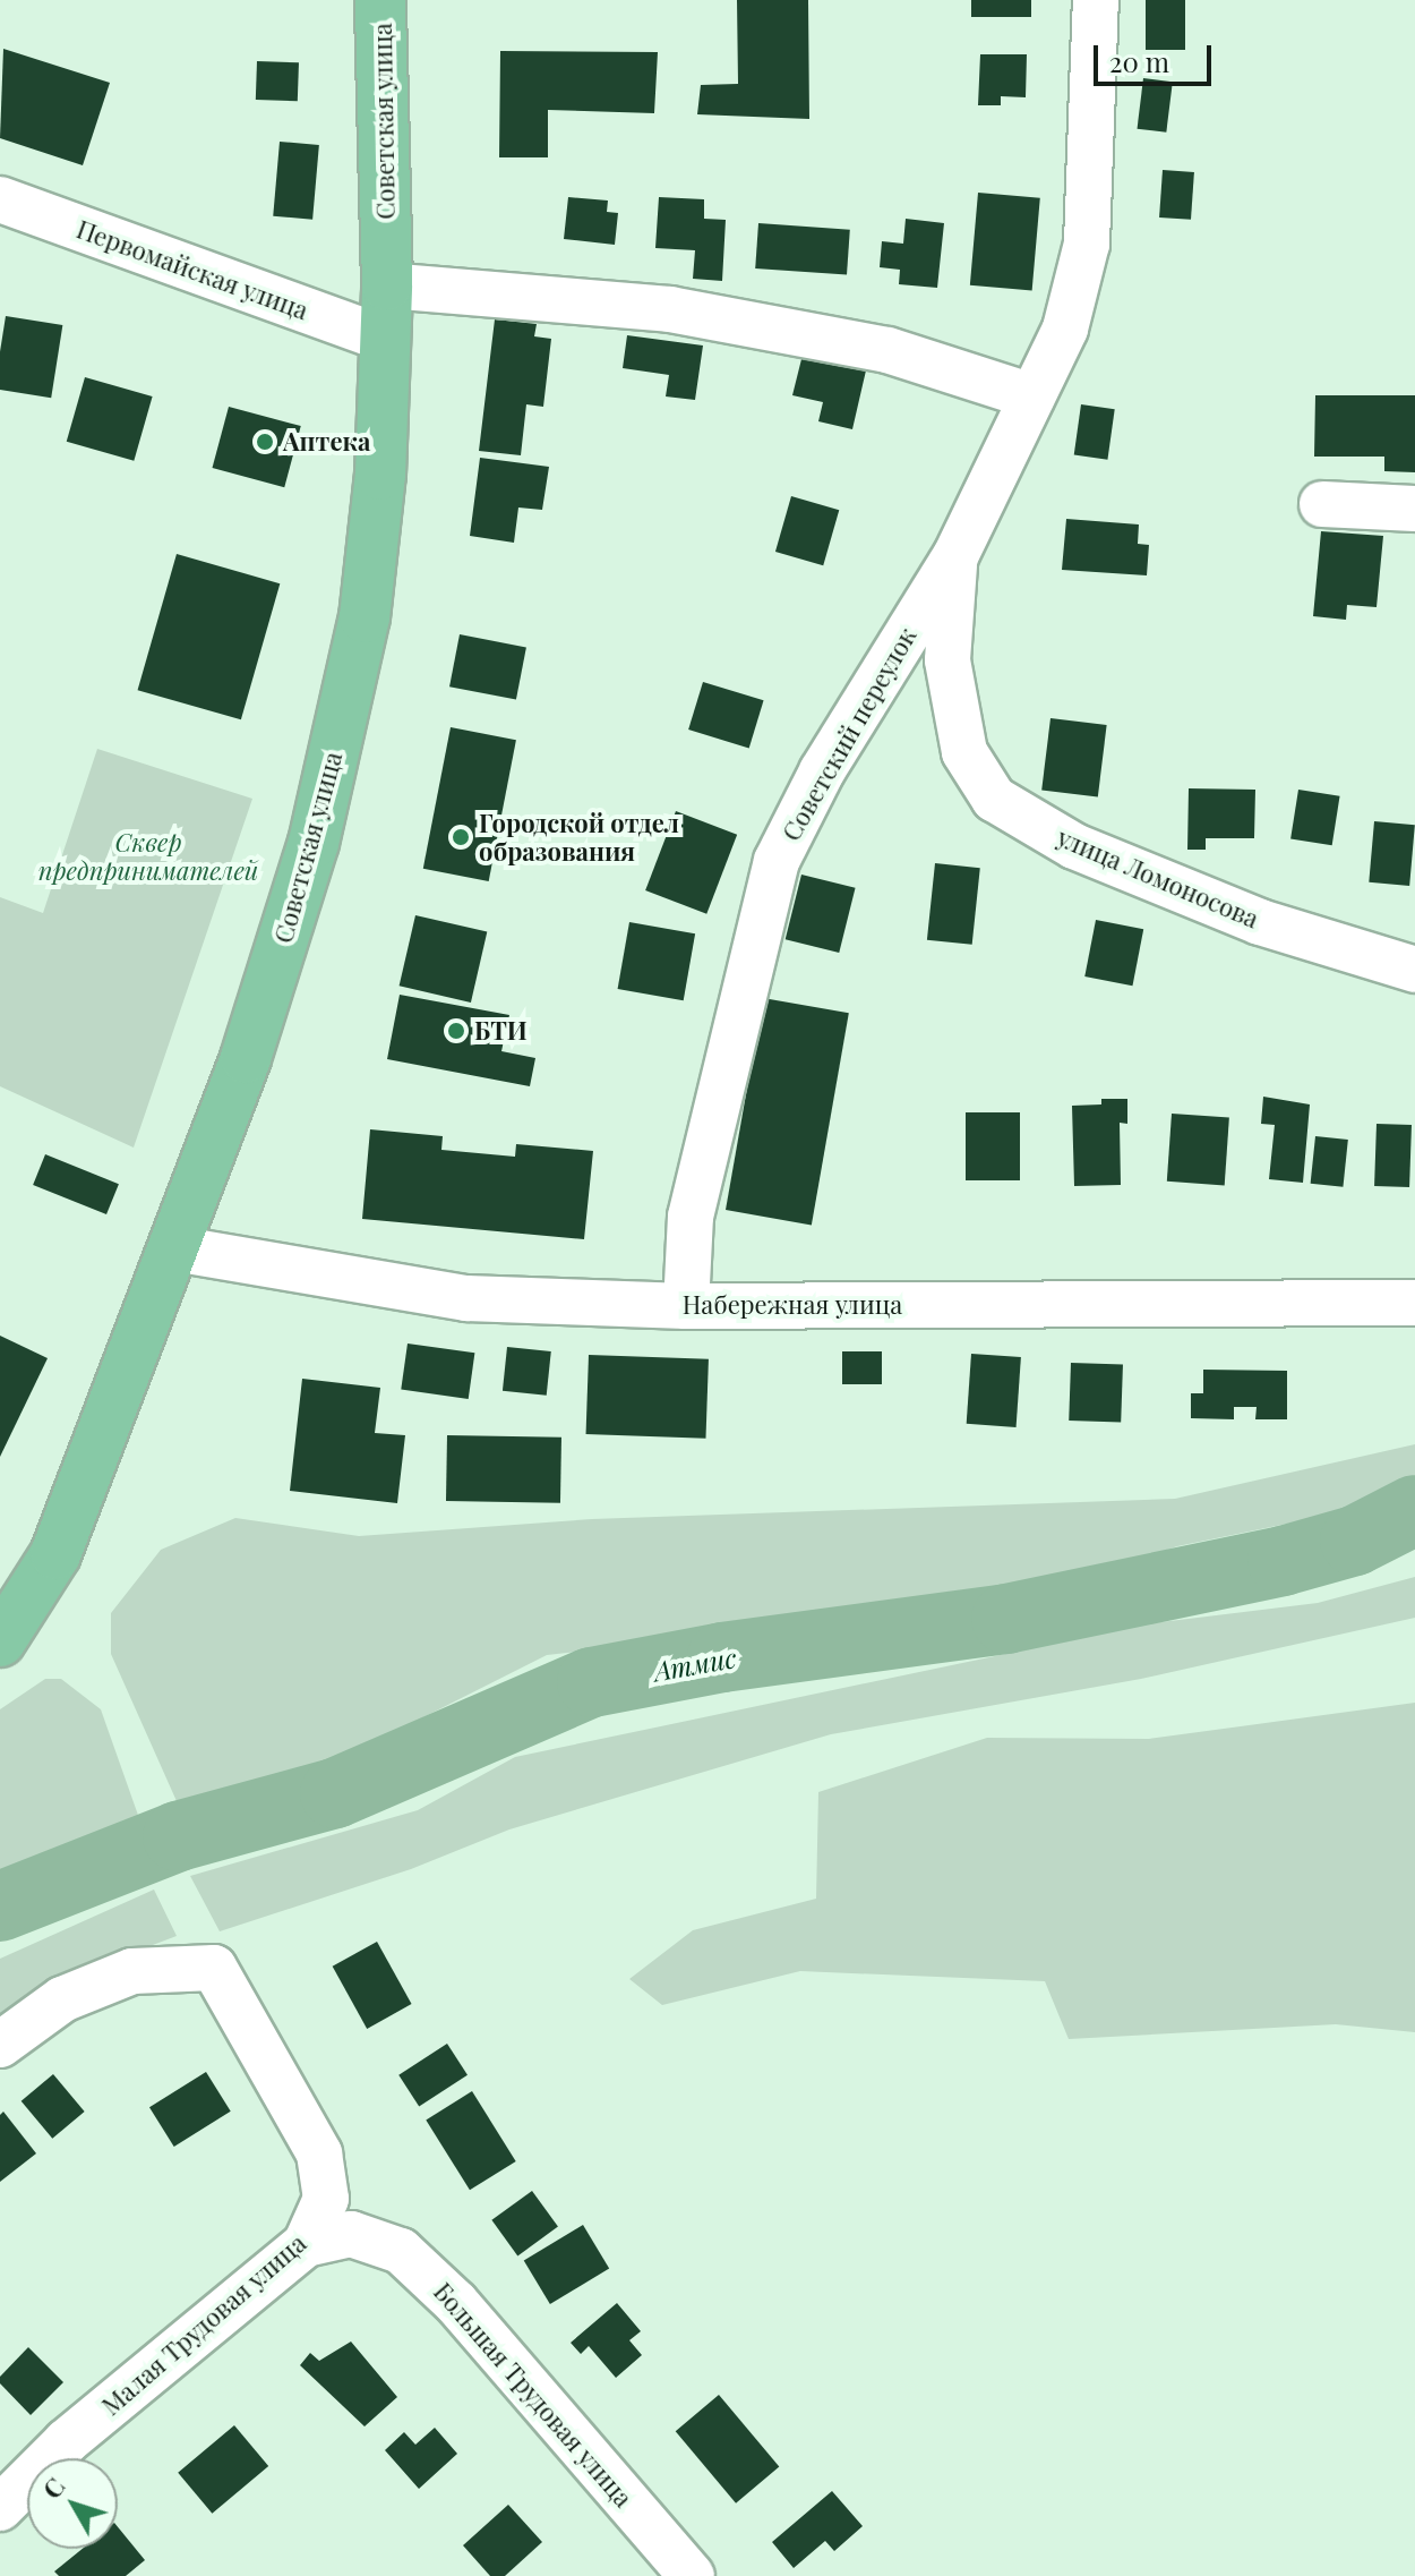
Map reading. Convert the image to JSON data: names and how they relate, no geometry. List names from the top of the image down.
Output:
{
  "streets": {
    "main road": ["Советская улица"],
    "street": [
      "Первомайская улица",
      "Советский переулок",
      "улица Ломоносова",
      "Набережная улица",
      "Малая Трудовая улица",
      "Большая Трудовая улица"
    ]
  },
  "crossings": [
    ["Советская улица", "Первомайская улица"],
    ["Советская улица", "Набережная улица"],
    ["Советский переулок", "улица Ломоносова"],
    ["Советский переулок", "Набережная улица"],
    ["Малая Трудовая улица", "Большая Трудовая улица"]
  ],
  "water": ["Атмис"],
  "parks": ["Сквер предпринимателей"],
  "places": ["Аптека", "Городской отдел образования", "БТИ"],
  "scale_bar": "20 m",
  "north": "top left"
}
